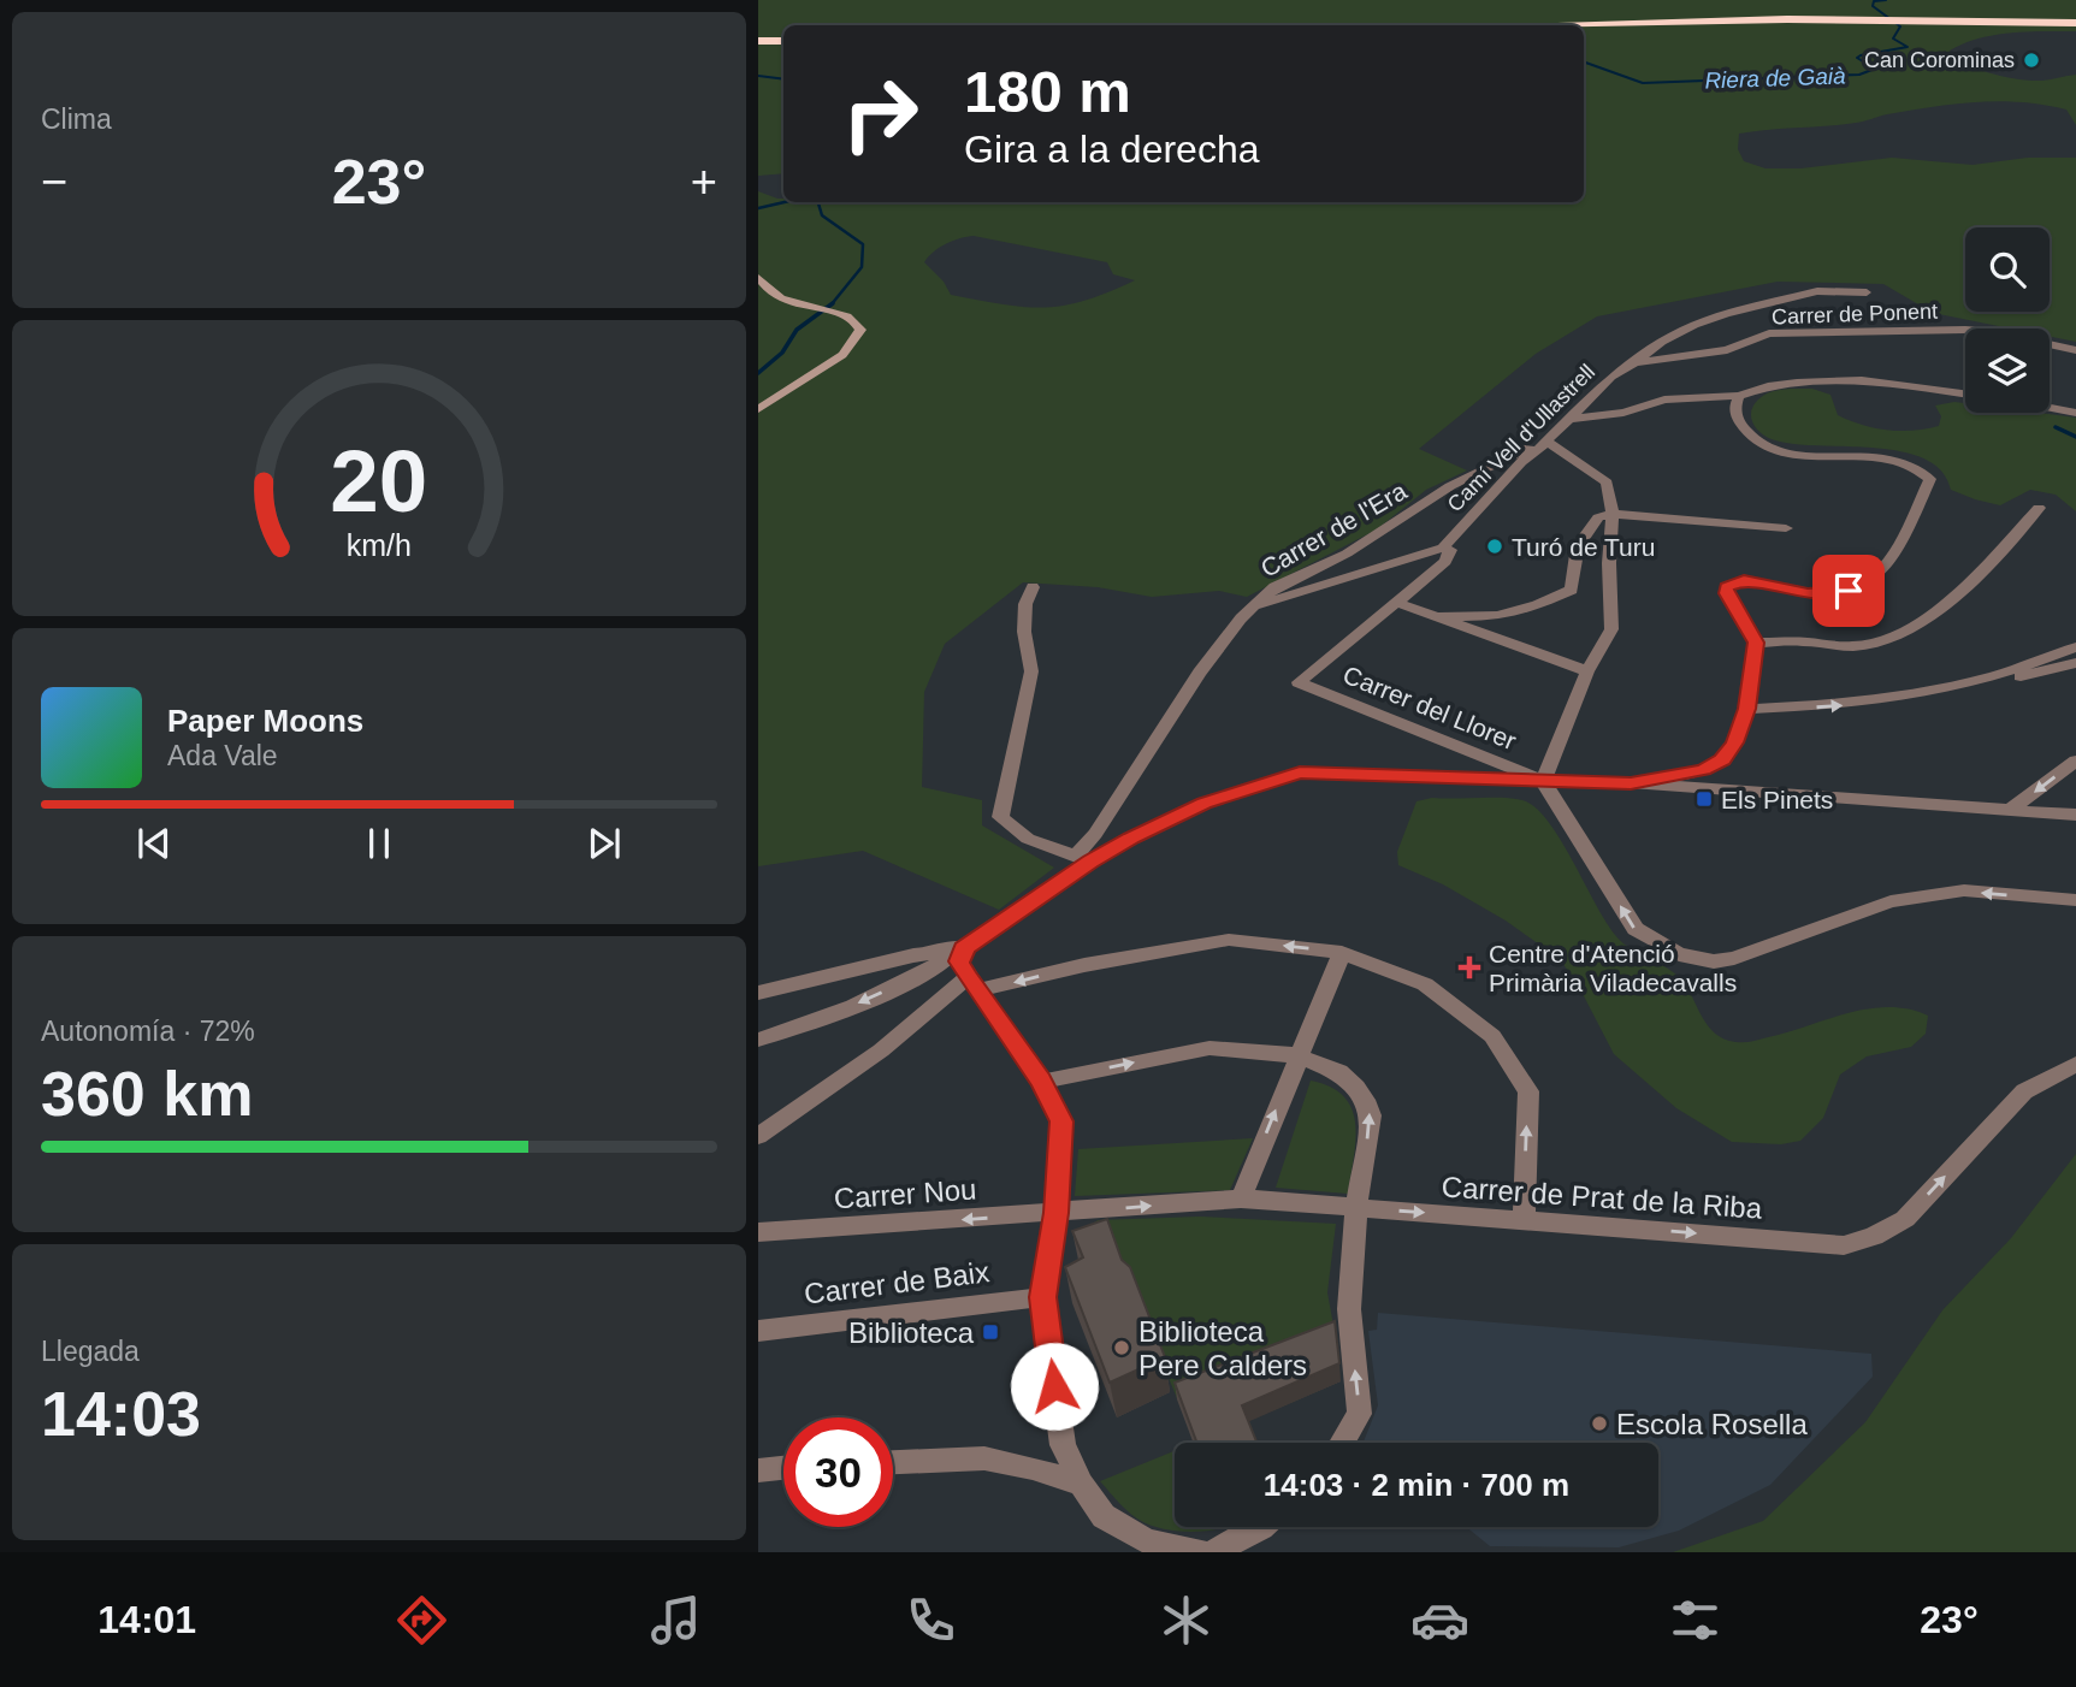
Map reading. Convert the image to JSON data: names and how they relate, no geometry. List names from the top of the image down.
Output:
{
  "streets": {
    "street": [
      "Carrer de Ponent",
      "Camí Vell d'Ullastrell",
      "Carrer de l'Era",
      "Carrer del Llorer",
      "Carrer Nou",
      "Carrer de Prat de la Riba",
      "Carrer de Baix"
    ]
  },
  "crossings": [
    ["Carrer de Ponent", "Camí Vell d'Ullastrell"],
    ["Camí Vell d'Ullastrell", "Carrer de l'Era"],
    ["Carrer Nou", "Carrer de Prat de la Riba"]
  ],
  "one_way": ["Carrer Nou", "Carrer de Prat de la Riba"],
  "water": ["Riera de Gaià"],
  "places": {
    "other": [
      "Can Corominas",
      "Turó de Turu",
      "Biblioteca Pere Calders",
      "Escola Rosella"
    ],
    "transit": ["Els Pinets", "Biblioteca"],
    "health": ["Centre d'Atenció Primària Viladecavalls"]
  },
  "page": {
    "tile": [
      "Clima",
      ["Autonomía · 72%", "360 km"],
      ["Llegada", "14:03"]
    ],
    "turn": ["180 m", "Gira a la derecha"],
    "heat": ["−", "23°", "+"],
    "song": ["Paper Moons", "Ada Vale"],
    "limit": "30",
    "trip": "14:03 · 2 min · 700 m",
    "tabs": ["14:01", "23°"],
    "gauge": ["20", "km/h"]
  }
}
